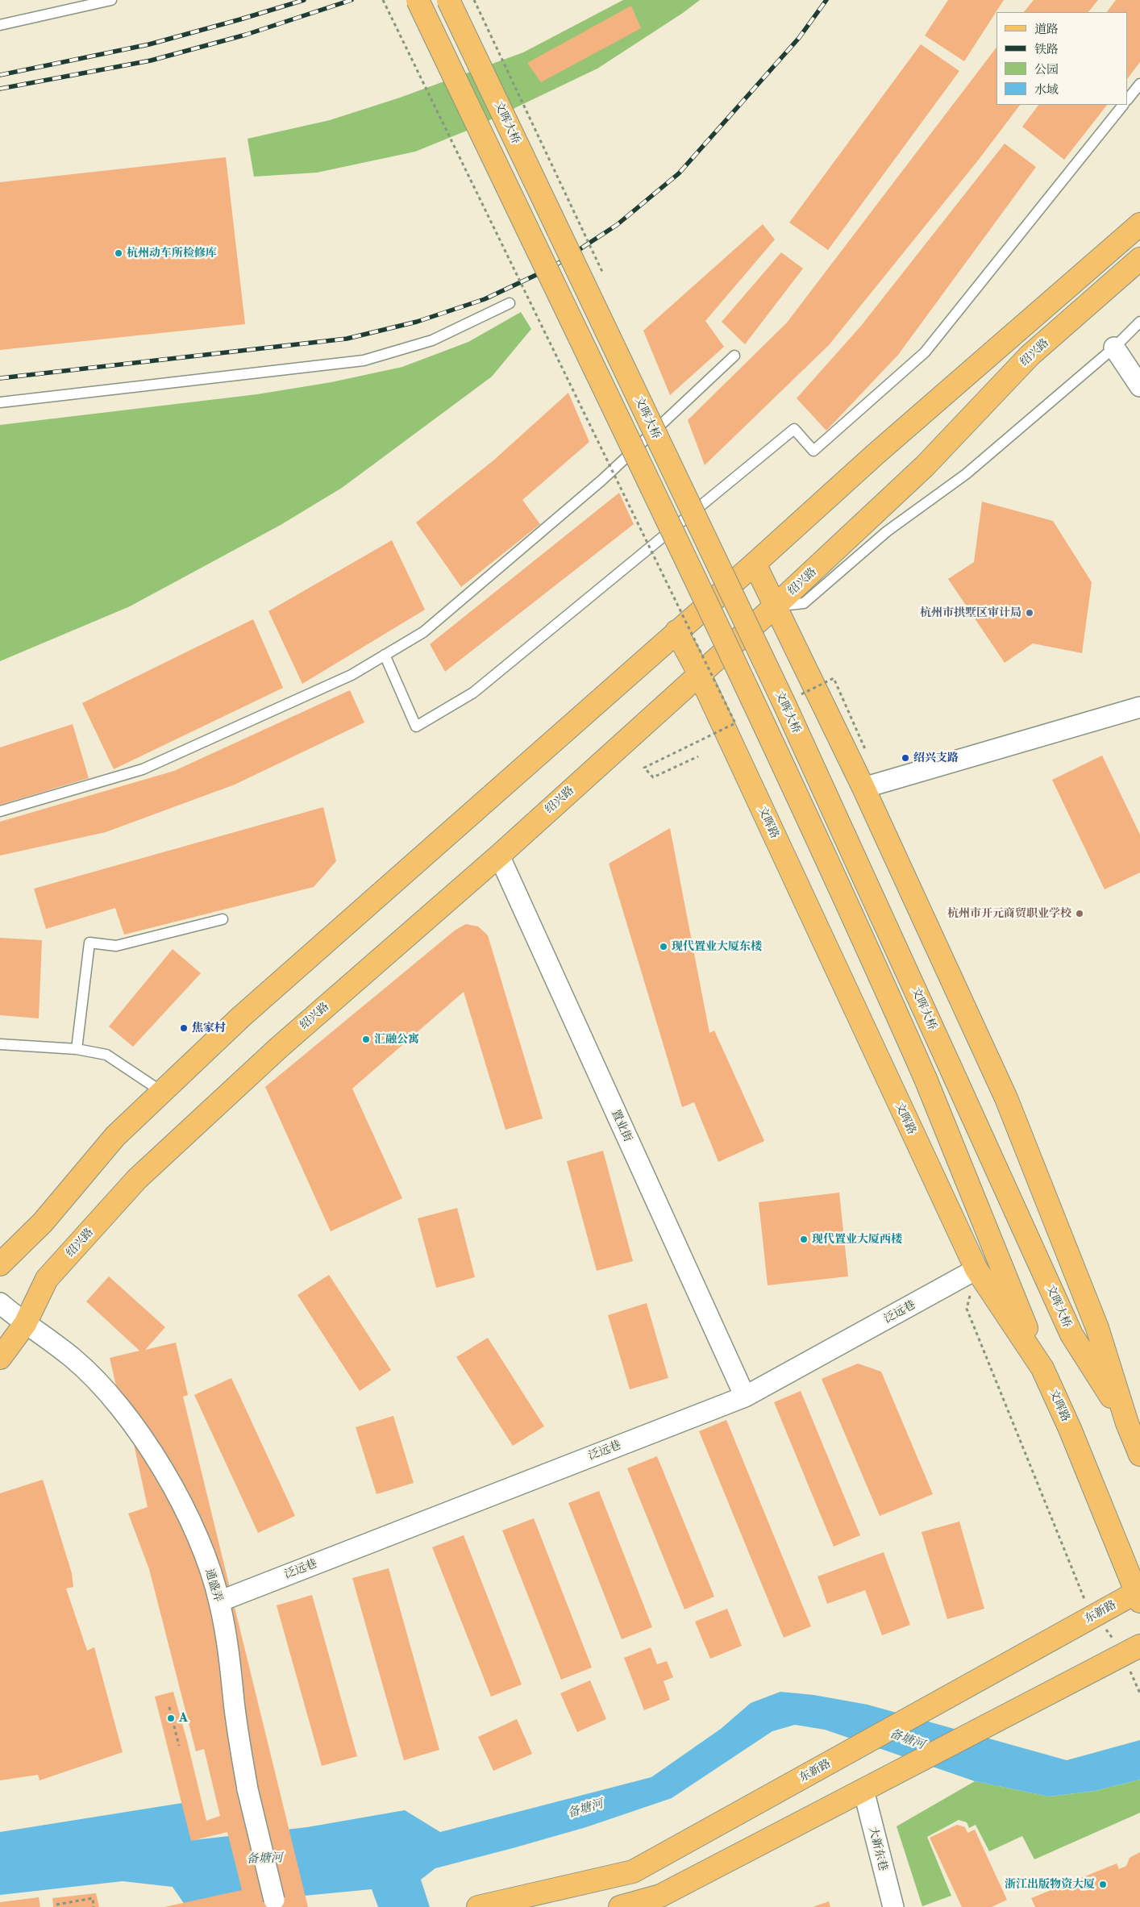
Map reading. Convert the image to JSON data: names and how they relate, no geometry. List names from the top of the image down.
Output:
{
  "streets": {
    "main road": [
      "文晖大桥",
      "绍兴路",
      "文晖路",
      "东新路"
    ],
    "street": [
      "置业街",
      "泛远巷",
      "通盛弄",
      "大新东巷"
    ]
  },
  "crossings": [
    ["绍兴路", "文晖路"],
    ["绍兴路", "置业街"],
    ["绍兴路", "通盛弄"],
    ["文晖路", "泛远巷"],
    ["文晖路", "东新路"],
    ["置业街", "泛远巷"],
    ["泛远巷", "通盛弄"]
  ],
  "water": ["备塘河"],
  "places": [
    "杭州动车所检修库",
    "杭州市拱墅区审计局",
    "绍兴支路",
    "杭州市开元商贸职业学校",
    "现代置业大厦东楼",
    "焦家村",
    "汇融公寓",
    "现代置业大厦西楼",
    "A",
    "浙江出版物资大厦"
  ],
  "legend": [
    "道路",
    "铁路",
    "公园",
    "水域"
  ]
}
